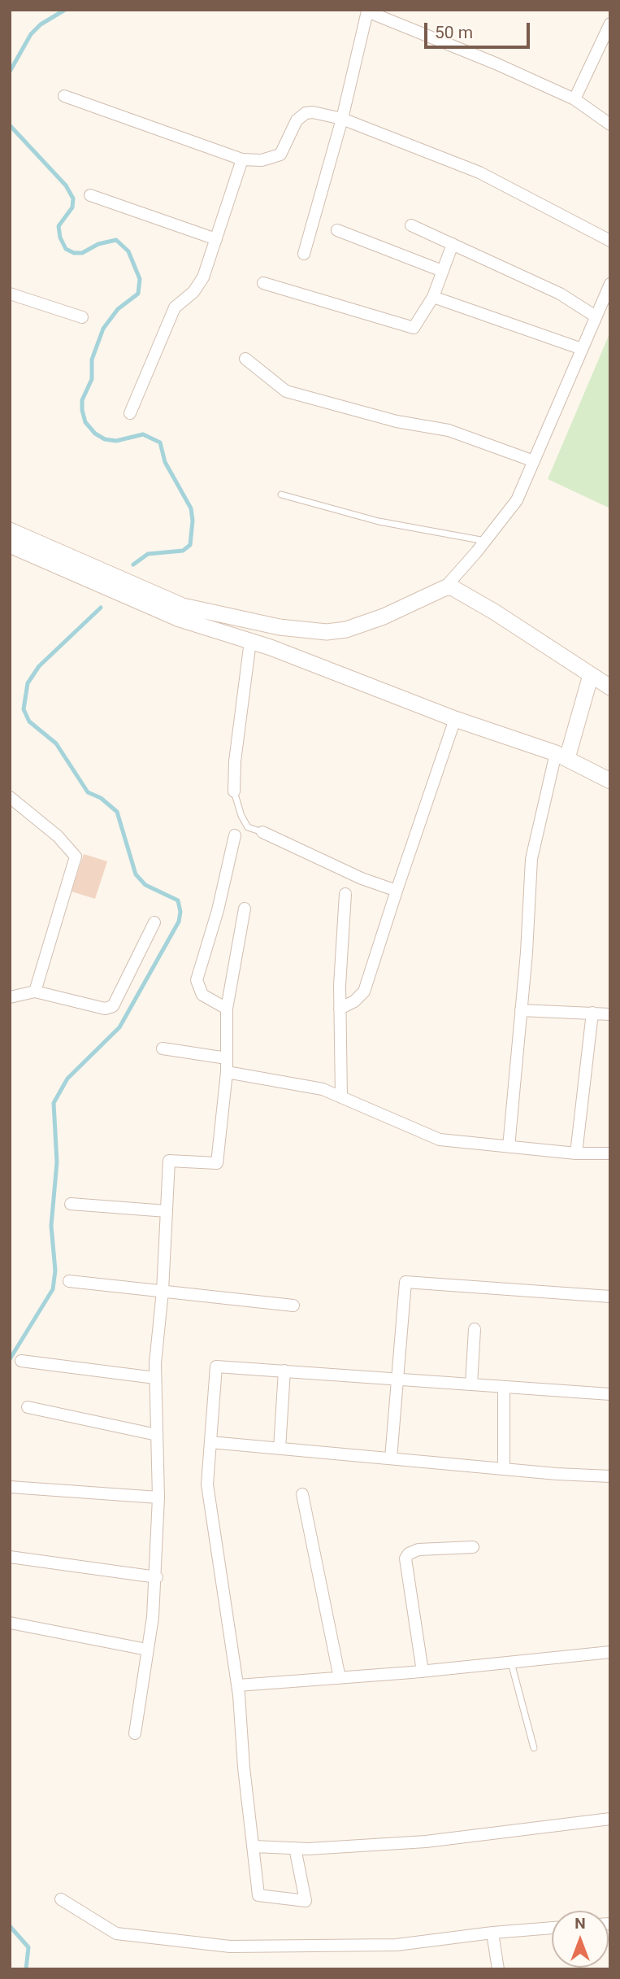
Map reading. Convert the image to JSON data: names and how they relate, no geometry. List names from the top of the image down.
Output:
{
  "scale_bar": "50 m",
  "north": "top"
}
